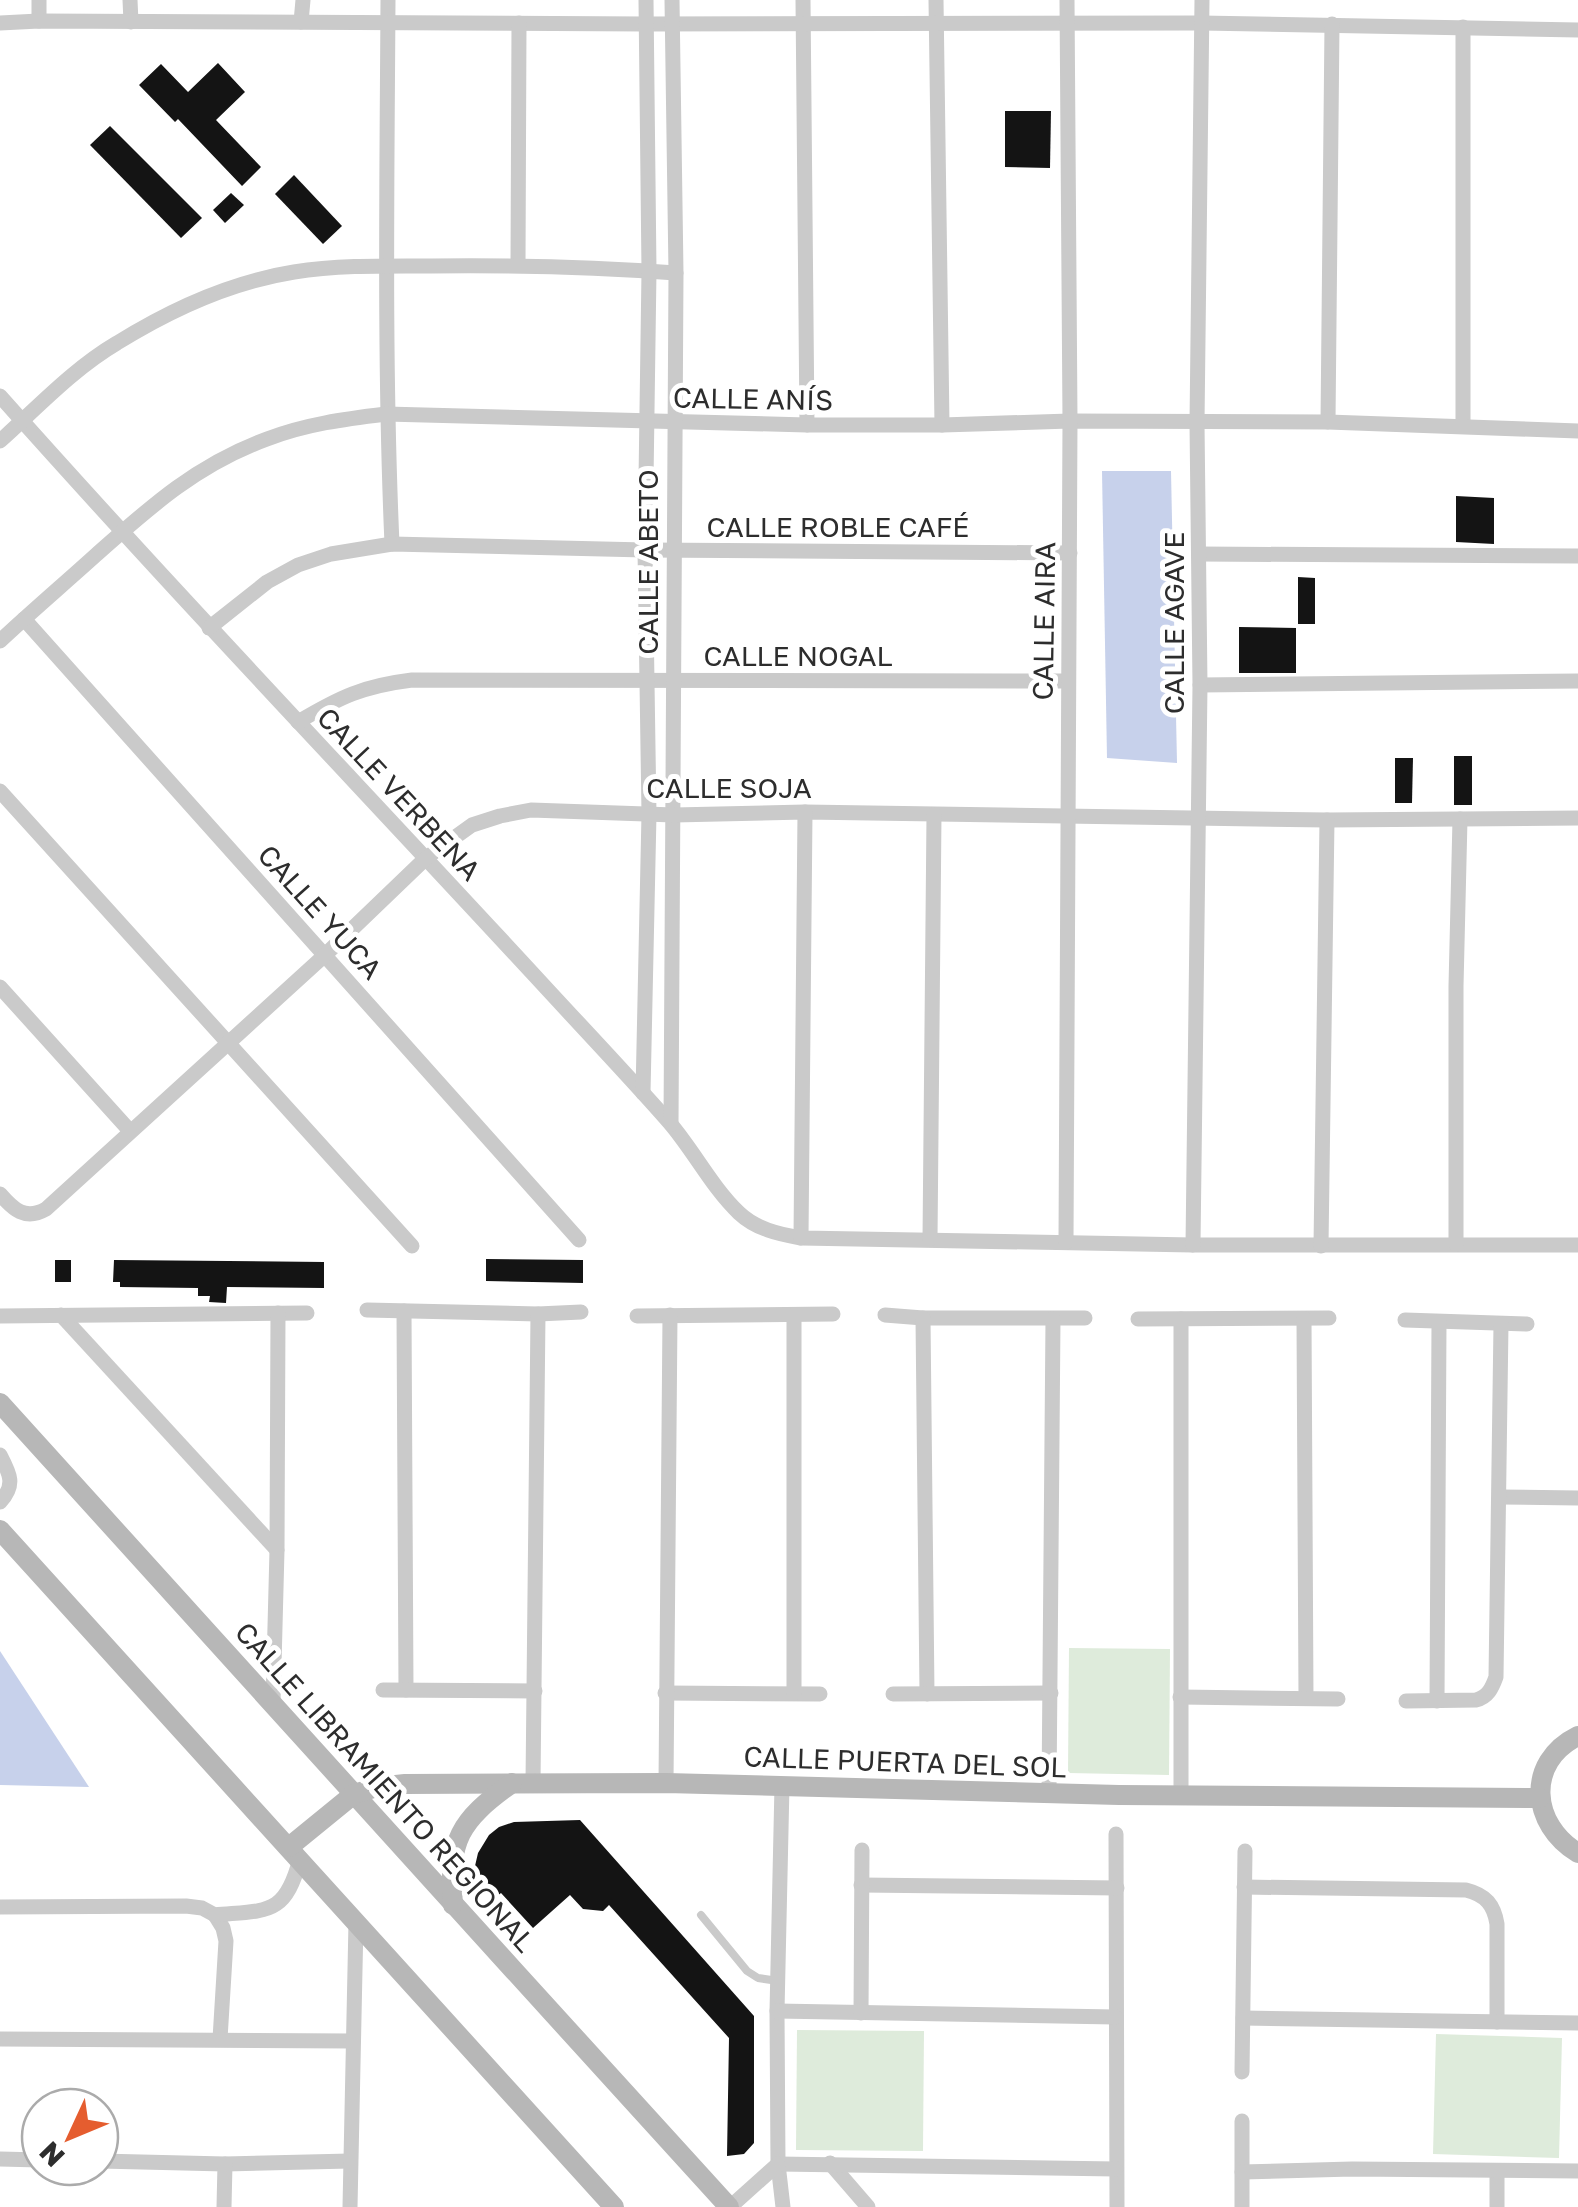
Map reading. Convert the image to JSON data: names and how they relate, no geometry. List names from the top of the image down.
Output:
{
  "streets": {
    "street": [
      "CALLE ANÍS",
      "CALLE ROBLE CAFÉ",
      "CALLE ABETO",
      "CALLE AIRA",
      "CALLE AGAVE",
      "CALLE NOGAL",
      "CALLE SOJA",
      "CALLE VERBENA",
      "CALLE YUCA",
      "CALLE PUERTA DEL SOL",
      "CALLE LIBRAMIENTO REGIONAL"
    ]
  },
  "crossings": [
    ["CALLE ANÍS", "CALLE ABETO"],
    ["CALLE ANÍS", "CALLE AIRA"],
    ["CALLE ANÍS", "CALLE AGAVE"],
    ["CALLE ANÍS", "CALLE VERBENA"],
    ["CALLE ANÍS", "CALLE YUCA"],
    ["CALLE ROBLE CAFÉ", "CALLE ABETO"],
    ["CALLE ROBLE CAFÉ", "CALLE AIRA"],
    ["CALLE ROBLE CAFÉ", "CALLE VERBENA"],
    ["CALLE ABETO", "CALLE NOGAL"],
    ["CALLE ABETO", "CALLE SOJA"],
    ["CALLE ABETO", "CALLE VERBENA"],
    ["CALLE AIRA", "CALLE NOGAL"],
    ["CALLE AIRA", "CALLE SOJA"],
    ["CALLE AGAVE", "CALLE SOJA"],
    ["CALLE NOGAL", "CALLE VERBENA"],
    ["CALLE SOJA", "CALLE VERBENA"],
    ["CALLE SOJA", "CALLE YUCA"],
    ["CALLE PUERTA DEL SOL", "CALLE LIBRAMIENTO REGIONAL"]
  ],
  "north": "bottom left"
}
